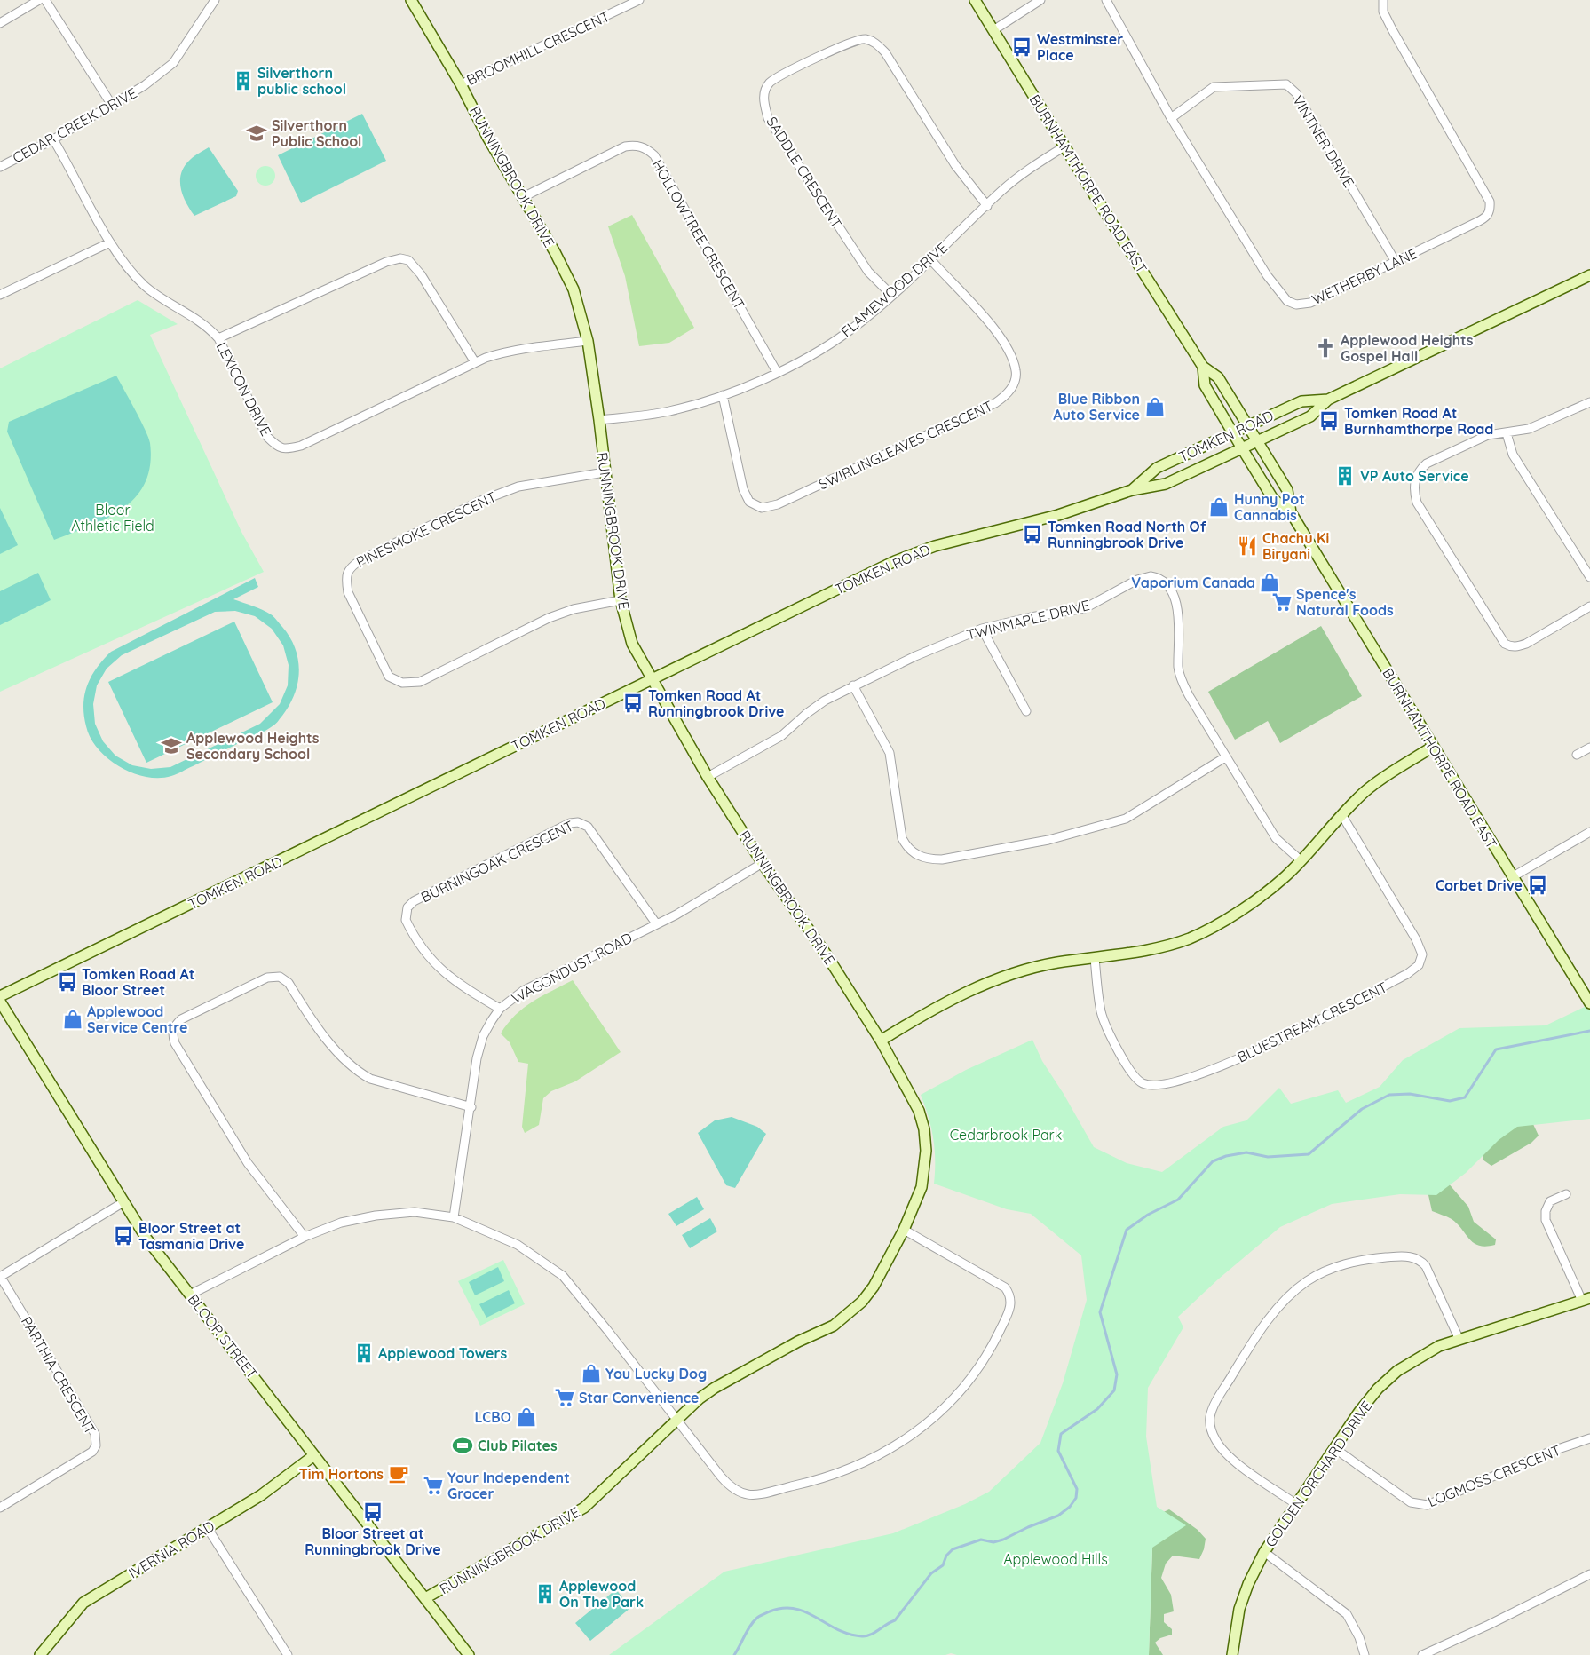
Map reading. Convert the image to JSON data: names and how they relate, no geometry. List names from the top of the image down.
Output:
{
  "streets": {
    "street": [
      "BROOMHILL CRESCENT",
      "CEDAR CREEK DRIVE",
      "VINTNER DRIVE",
      "SADDLE CRESCENT",
      "RUNNINGBROOK DRIVE",
      "BURNHAMTHORPE ROAD EAST",
      "HOLLOWTREE CRESCENT",
      "WETHERBY LANE",
      "FLAMEWOOD DRIVE",
      "LEXICON DRIVE",
      "TOMKEN ROAD",
      "SWIRLINGLEAVES CRESCENT",
      "PINESMOKE CRESCENT",
      "TWINMAPLE DRIVE",
      "BURNINGOAK CRESCENT",
      "WAGONDUST ROAD",
      "BLUESTREAM CRESCENT",
      "BLOOR STREET",
      "PARTHIA CRESCENT",
      "GOLDEN ORCHARD DRIVE",
      "LOGMOSS CRESCENT",
      "IVERNIA ROAD"
    ]
  },
  "crossings": [
    ["BROOMHILL CRESCENT", "RUNNINGBROOK DRIVE"],
    ["CEDAR CREEK DRIVE", "LEXICON DRIVE"],
    ["VINTNER DRIVE", "WETHERBY LANE"],
    ["SADDLE CRESCENT", "FLAMEWOOD DRIVE"],
    ["RUNNINGBROOK DRIVE", "HOLLOWTREE CRESCENT"],
    ["RUNNINGBROOK DRIVE", "FLAMEWOOD DRIVE"],
    ["RUNNINGBROOK DRIVE", "LEXICON DRIVE"],
    ["RUNNINGBROOK DRIVE", "TOMKEN ROAD"],
    ["RUNNINGBROOK DRIVE", "PINESMOKE CRESCENT"],
    ["RUNNINGBROOK DRIVE", "TWINMAPLE DRIVE"],
    ["RUNNINGBROOK DRIVE", "WAGONDUST ROAD"],
    ["RUNNINGBROOK DRIVE", "BLOOR STREET"],
    ["BURNHAMTHORPE ROAD EAST", "FLAMEWOOD DRIVE"],
    ["BURNHAMTHORPE ROAD EAST", "TOMKEN ROAD"],
    ["HOLLOWTREE CRESCENT", "FLAMEWOOD DRIVE"],
    ["FLAMEWOOD DRIVE", "SWIRLINGLEAVES CRESCENT"],
    ["BURNINGOAK CRESCENT", "WAGONDUST ROAD"],
    ["BLOOR STREET", "IVERNIA ROAD"],
    ["GOLDEN ORCHARD DRIVE", "LOGMOSS CRESCENT"]
  ],
  "parks": ["Bloor Athletic Field", "Cedarbrook Park", "Applewood Hills"],
  "places": {
    "bus stop": [
      "Westminster Place",
      "Tomken Road At Burnhamthorpe Road",
      "Tomken Road North Of Runningbrook Drive",
      "Tomken Road At Runningbrook Drive",
      "Corbet Drive",
      "Tomken Road At Bloor Street",
      "Bloor Street at Tasmania Drive",
      "Bloor Street at Runningbrook Drive"
    ],
    "building": [
      "Silverthorn public school",
      "VP Auto Service",
      "Applewood Towers",
      "Applewood On The Park"
    ],
    "school or university": ["Silverthorn Public School", "Applewood Heights Secondary School"],
    "church": ["Applewood Heights Gospel Hall"],
    "shop": [
      "Blue Ribbon Auto Service",
      "Hunny Pot Cannabis",
      "Vaporium Canada",
      "Applewood Service Centre",
      "You Lucky Dog",
      "LCBO"
    ],
    "restaurant": ["Chachu Ki Biryani"],
    "supermarket": ["Spence's Natural Foods", "Star Convenience", "Your Independent Grocer"],
    "sports": ["Club Pilates"],
    "cafe": ["Tim Hortons"]
  }
}
